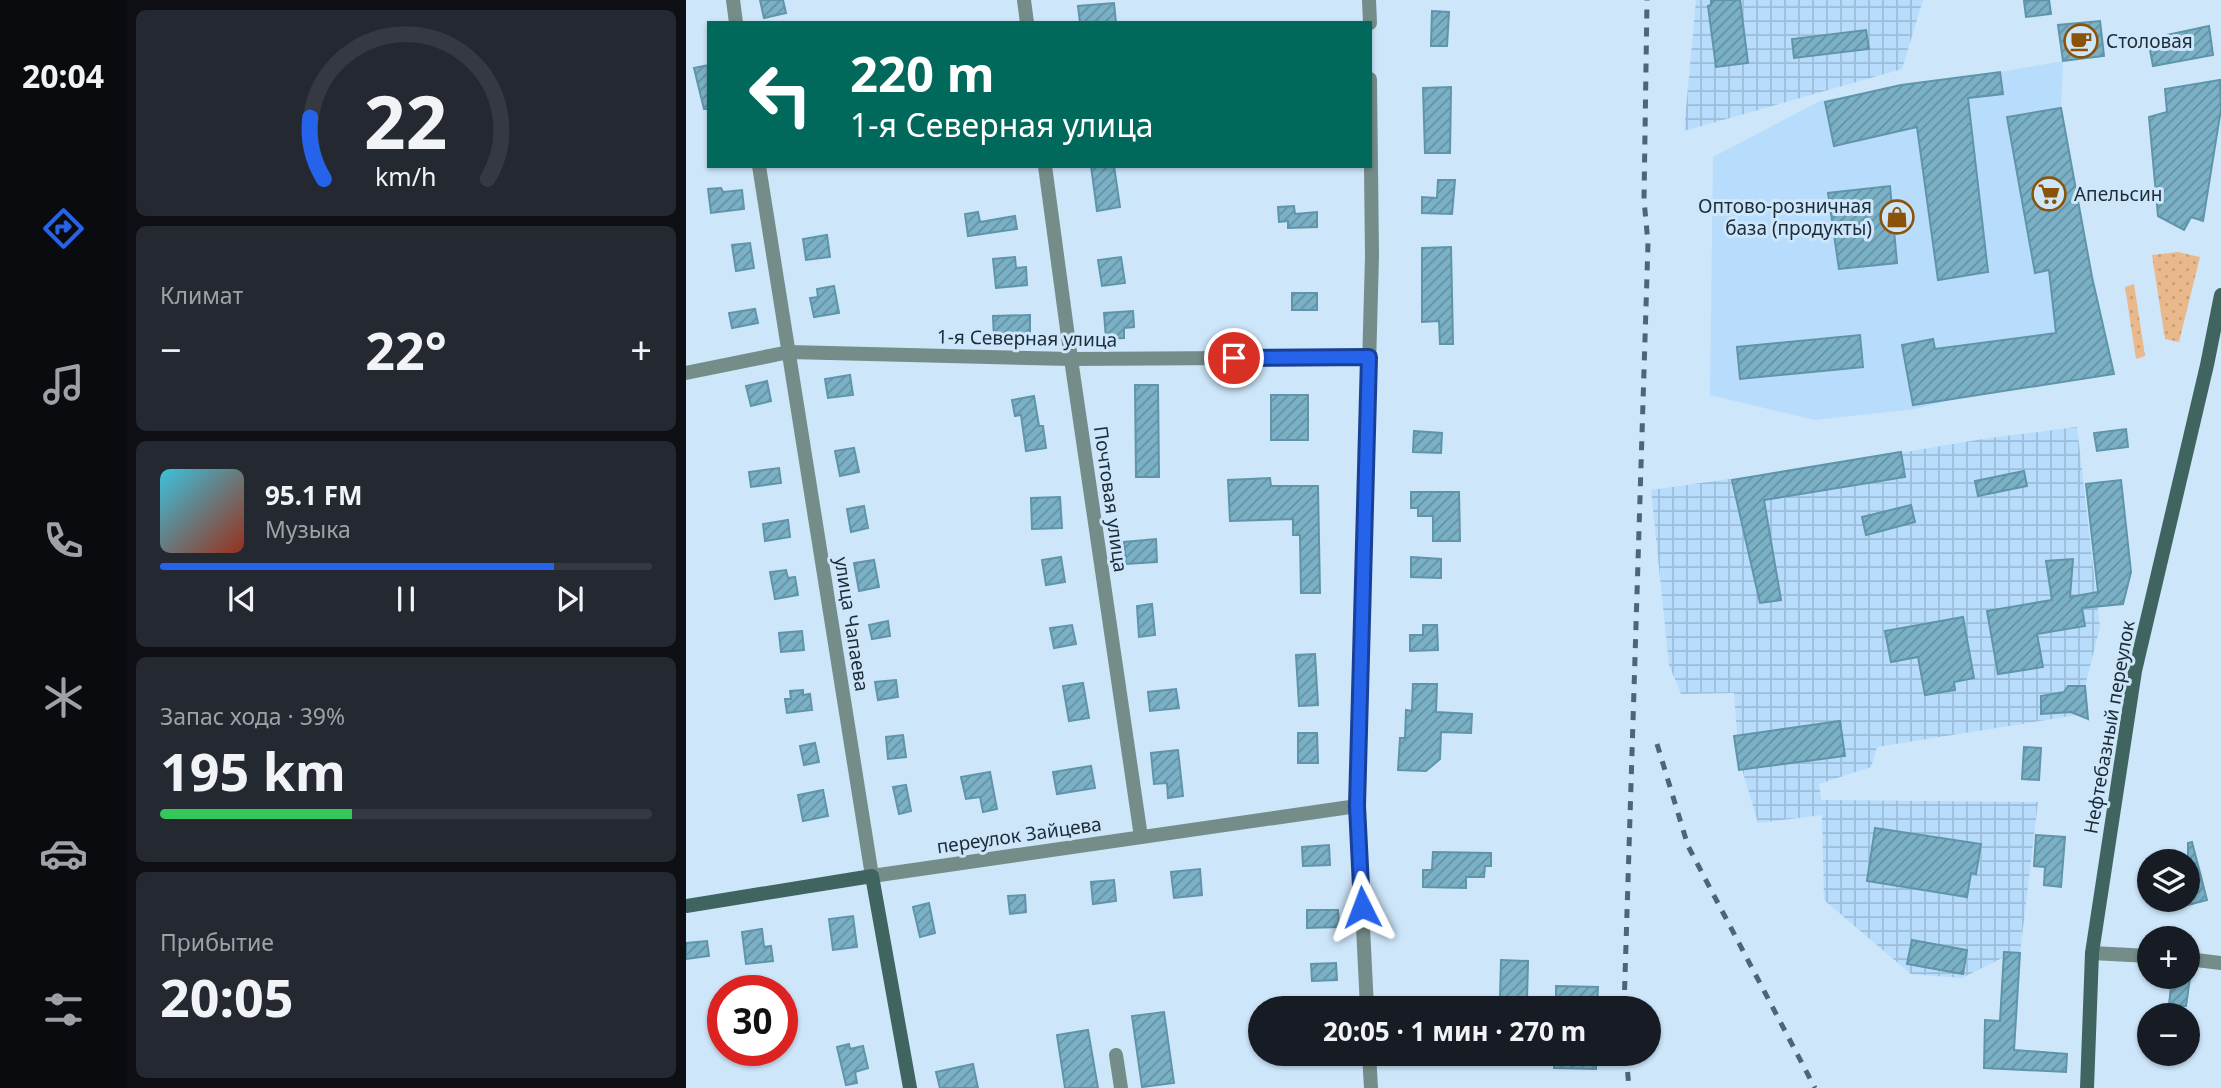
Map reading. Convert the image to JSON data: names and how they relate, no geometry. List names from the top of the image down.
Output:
{
  "streets": {
    "main road": ["улица Чапаева", "Нефтебазный переулок", "переулок Зайцева"],
    "street": ["1-я Северная улица", "Почтовая улица"]
  },
  "crossings": [
    ["1-я Северная улица", "Почтовая улица"],
    ["1-я Северная улица", "улица Чапаева"],
    ["Почтовая улица", "переулок Зайцева"],
    ["улица Чапаева", "переулок Зайцева"]
  ],
  "places": {
    "cafe": ["Столовая"],
    "supermarket": ["Апельсин"],
    "shop": ["Оптово-розничная база (продукты)"]
  },
  "page": {
    "tabs": "20:04",
    "turn": ["220 m", "1-я Северная улица"],
    "tile": [
      "Климат",
      ["Запас хода · 39%", "195 km"],
      ["Прибытие", "20:05"]
    ],
    "heat": ["−", "22°", "+"],
    "song": ["95.1 FM", "Музыка"],
    "map_buttons": ["+", "−"],
    "limit": "30",
    "trip": "20:05 · 1 мин · 270 m",
    "gauge": ["22", "km/h"]
  }
}
